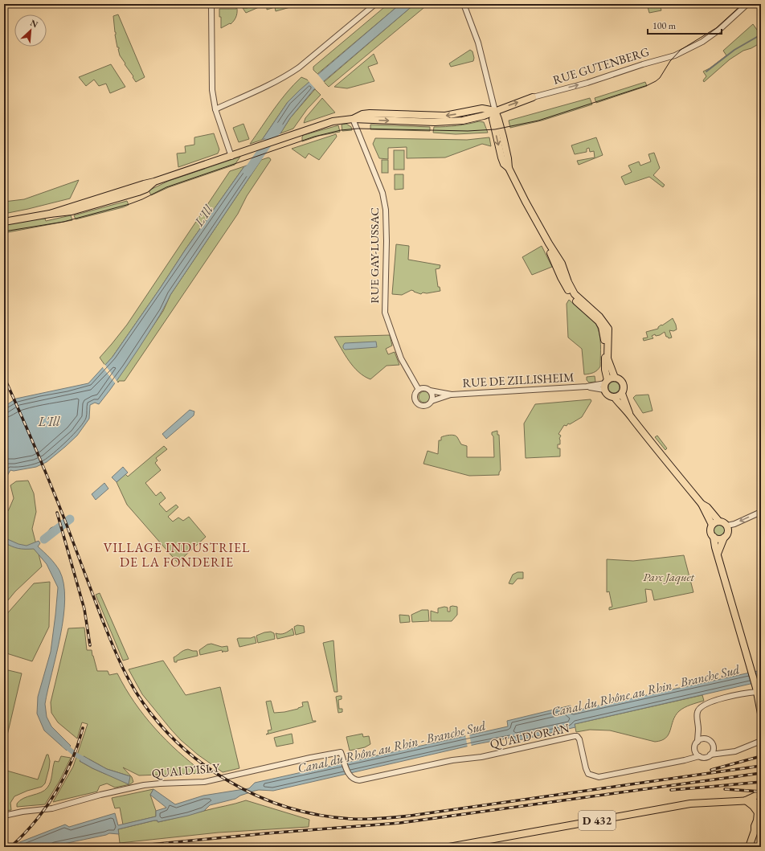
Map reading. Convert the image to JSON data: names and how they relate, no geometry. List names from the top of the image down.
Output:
{
  "streets": {
    "main road": ["D 432"],
    "street": [
      "RUE GUTENBERG",
      "RUE GAY-LUSSAC",
      "RUE DE ZILLISHEIM",
      "QUAI D'ORAN",
      "QUAI D'ISLY"
    ]
  },
  "crossings": [
    ["RUE GAY-LUSSAC", "RUE DE ZILLISHEIM"],
    ["QUAI D'ORAN", "QUAI D'ISLY"]
  ],
  "one_way": ["RUE GUTENBERG"],
  "districts": ["VILLAGE INDUSTRIEL DE LA FONDERIE"],
  "water": ["L'Ill", "Canal du Rhône au Rhin - Branche Sud"],
  "parks": ["Parc Jaquet"],
  "scale_bar": "100 m",
  "north": "top right"
}
